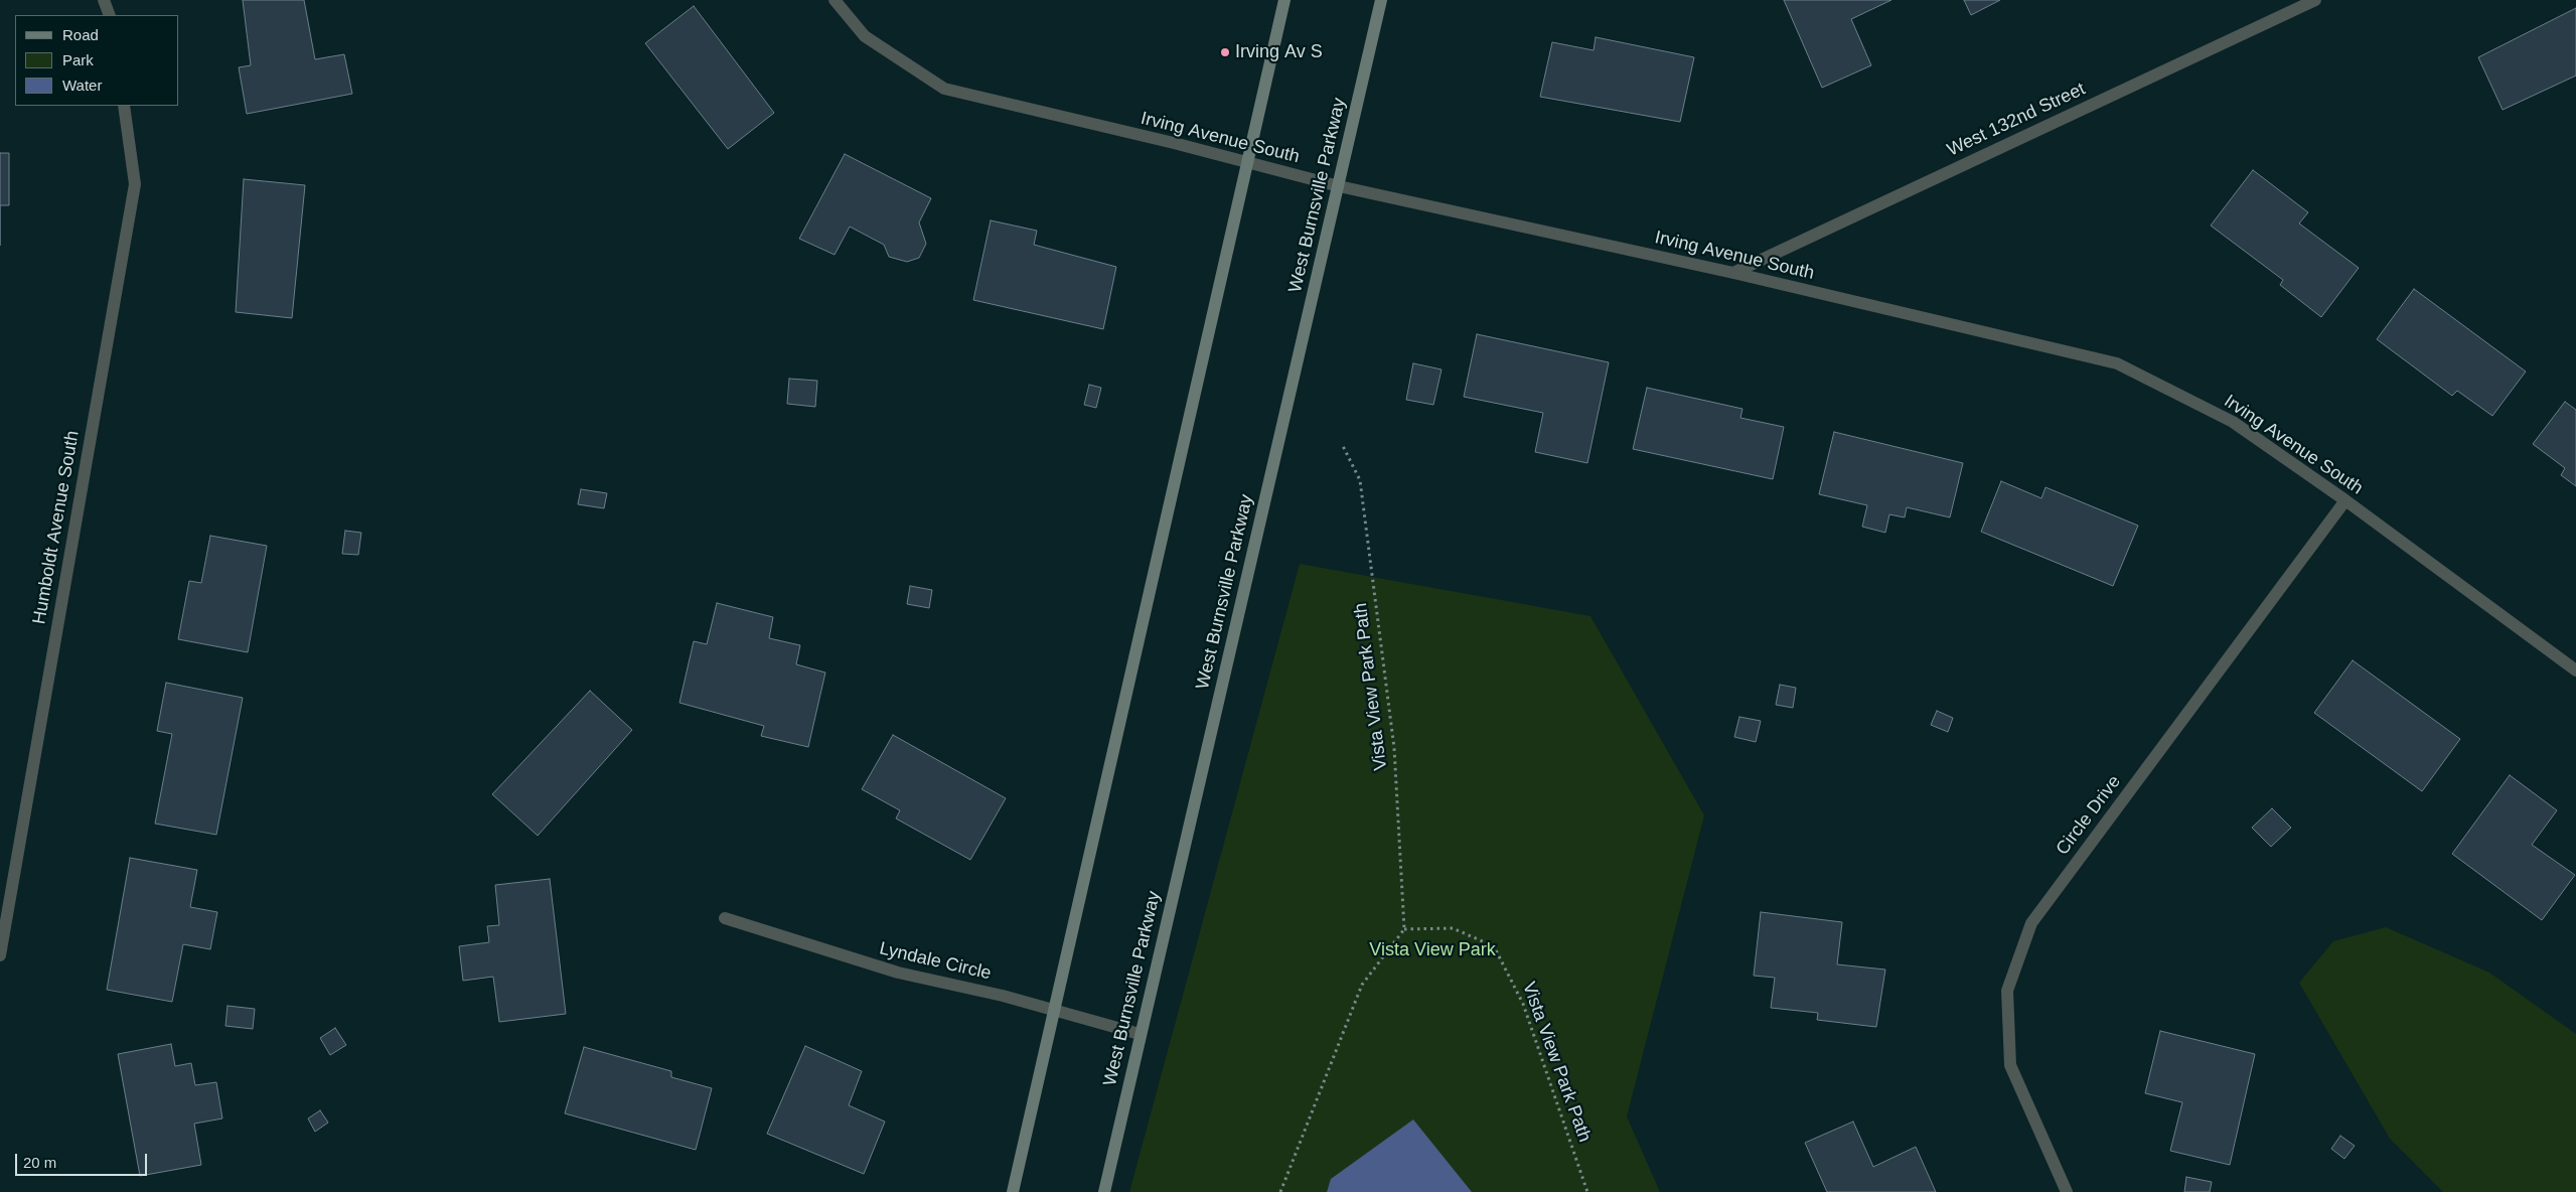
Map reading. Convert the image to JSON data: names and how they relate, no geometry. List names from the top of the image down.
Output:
{
  "streets": {
    "street": [
      "West 132nd Street",
      "Irving Avenue South",
      "West Burnsville Parkway",
      "Humboldt Avenue South",
      "Circle Drive",
      "Lyndale Circle"
    ],
    "path": ["Vista View Park Path"]
  },
  "crossings": [
    ["West 132nd Street", "Irving Avenue South"],
    ["Irving Avenue South", "West Burnsville Parkway"],
    ["Irving Avenue South", "Circle Drive"],
    ["West Burnsville Parkway", "Lyndale Circle"]
  ],
  "parks": ["Vista View Park"],
  "places": ["Irving Av S"],
  "legend": ["Road", "Park", "Water"],
  "scale_bar": "20 m"
}
